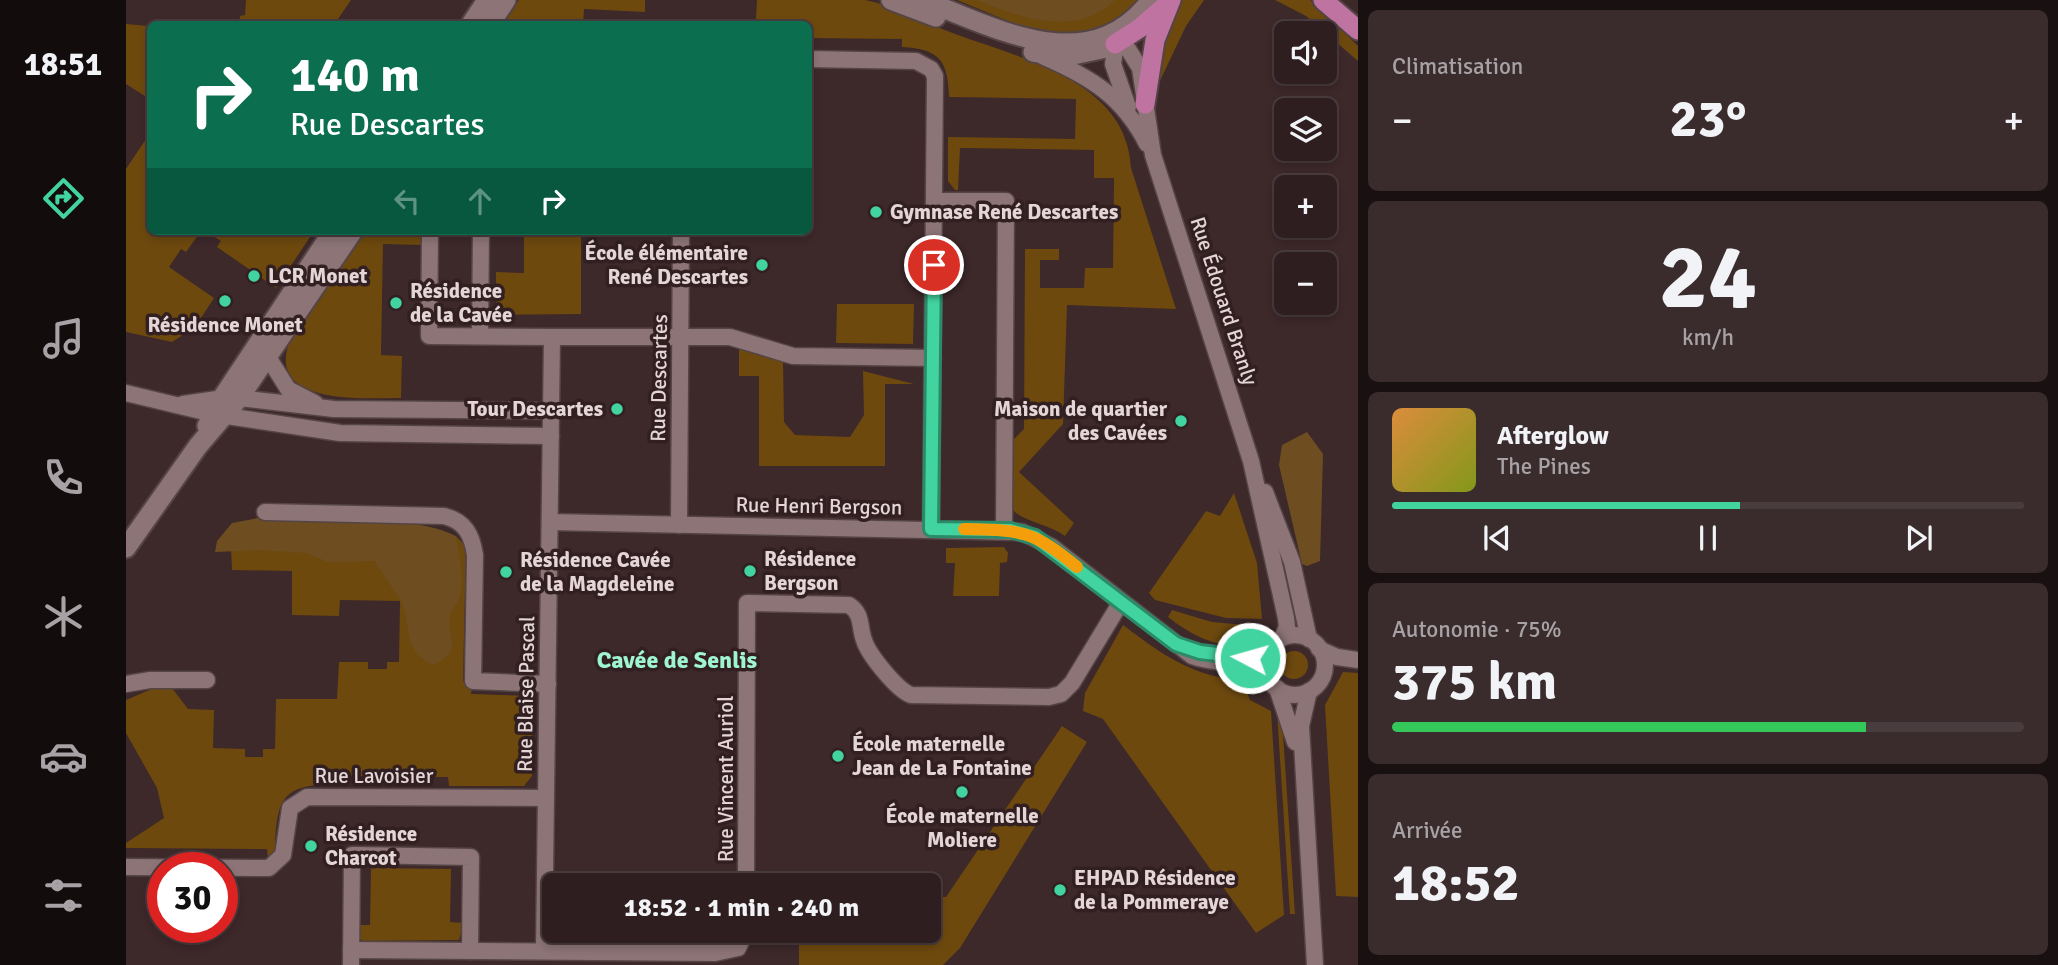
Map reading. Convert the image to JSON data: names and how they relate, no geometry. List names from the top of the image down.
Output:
{
  "streets": {
    "street": [
      "Rue Édouard Branly",
      "Rue Descartes",
      "Rue Henri Bergson",
      "Rue Blaise Pascal",
      "Rue Lavoisier",
      "Rue Vincent Auriol"
    ]
  },
  "crossings": [
    ["Rue Édouard Branly", "Rue Henri Bergson"],
    ["Rue Descartes", "Rue Henri Bergson"],
    ["Rue Henri Bergson", "Rue Blaise Pascal"],
    ["Rue Henri Bergson", "Rue Vincent Auriol"],
    ["Rue Blaise Pascal", "Rue Lavoisier"]
  ],
  "districts": ["Cavée de Senlis"],
  "places": [
    "Gymnase René Descartes",
    "École élémentaire René Descartes",
    "LCR Monet",
    "Résidence Monet",
    "Résidence de la Cavée",
    "Tour Descartes",
    "Maison de quartier des Cavées",
    "Résidence Bergson",
    "Résidence Cavée de la Magdeleine",
    "École maternelle Jean de La Fontaine",
    "École maternelle Moliere",
    "Résidence Charcot",
    "EHPAD Résidence de la Pommeraye"
  ],
  "page": {
    "tabs": "18:51",
    "tile": [
      "Climatisation",
      ["24", "km/h"],
      ["Autonomie · 75%", "375 km"],
      ["Arrivée", "18:52"]
    ],
    "map_buttons": ["+", "−"],
    "turn": ["140 m", "Rue Descartes"],
    "heat": ["−", "23°", "+"],
    "song": ["Afterglow", "The Pines"],
    "limit": "30",
    "trip": "18:52 · 1 min · 240 m"
  }
}
